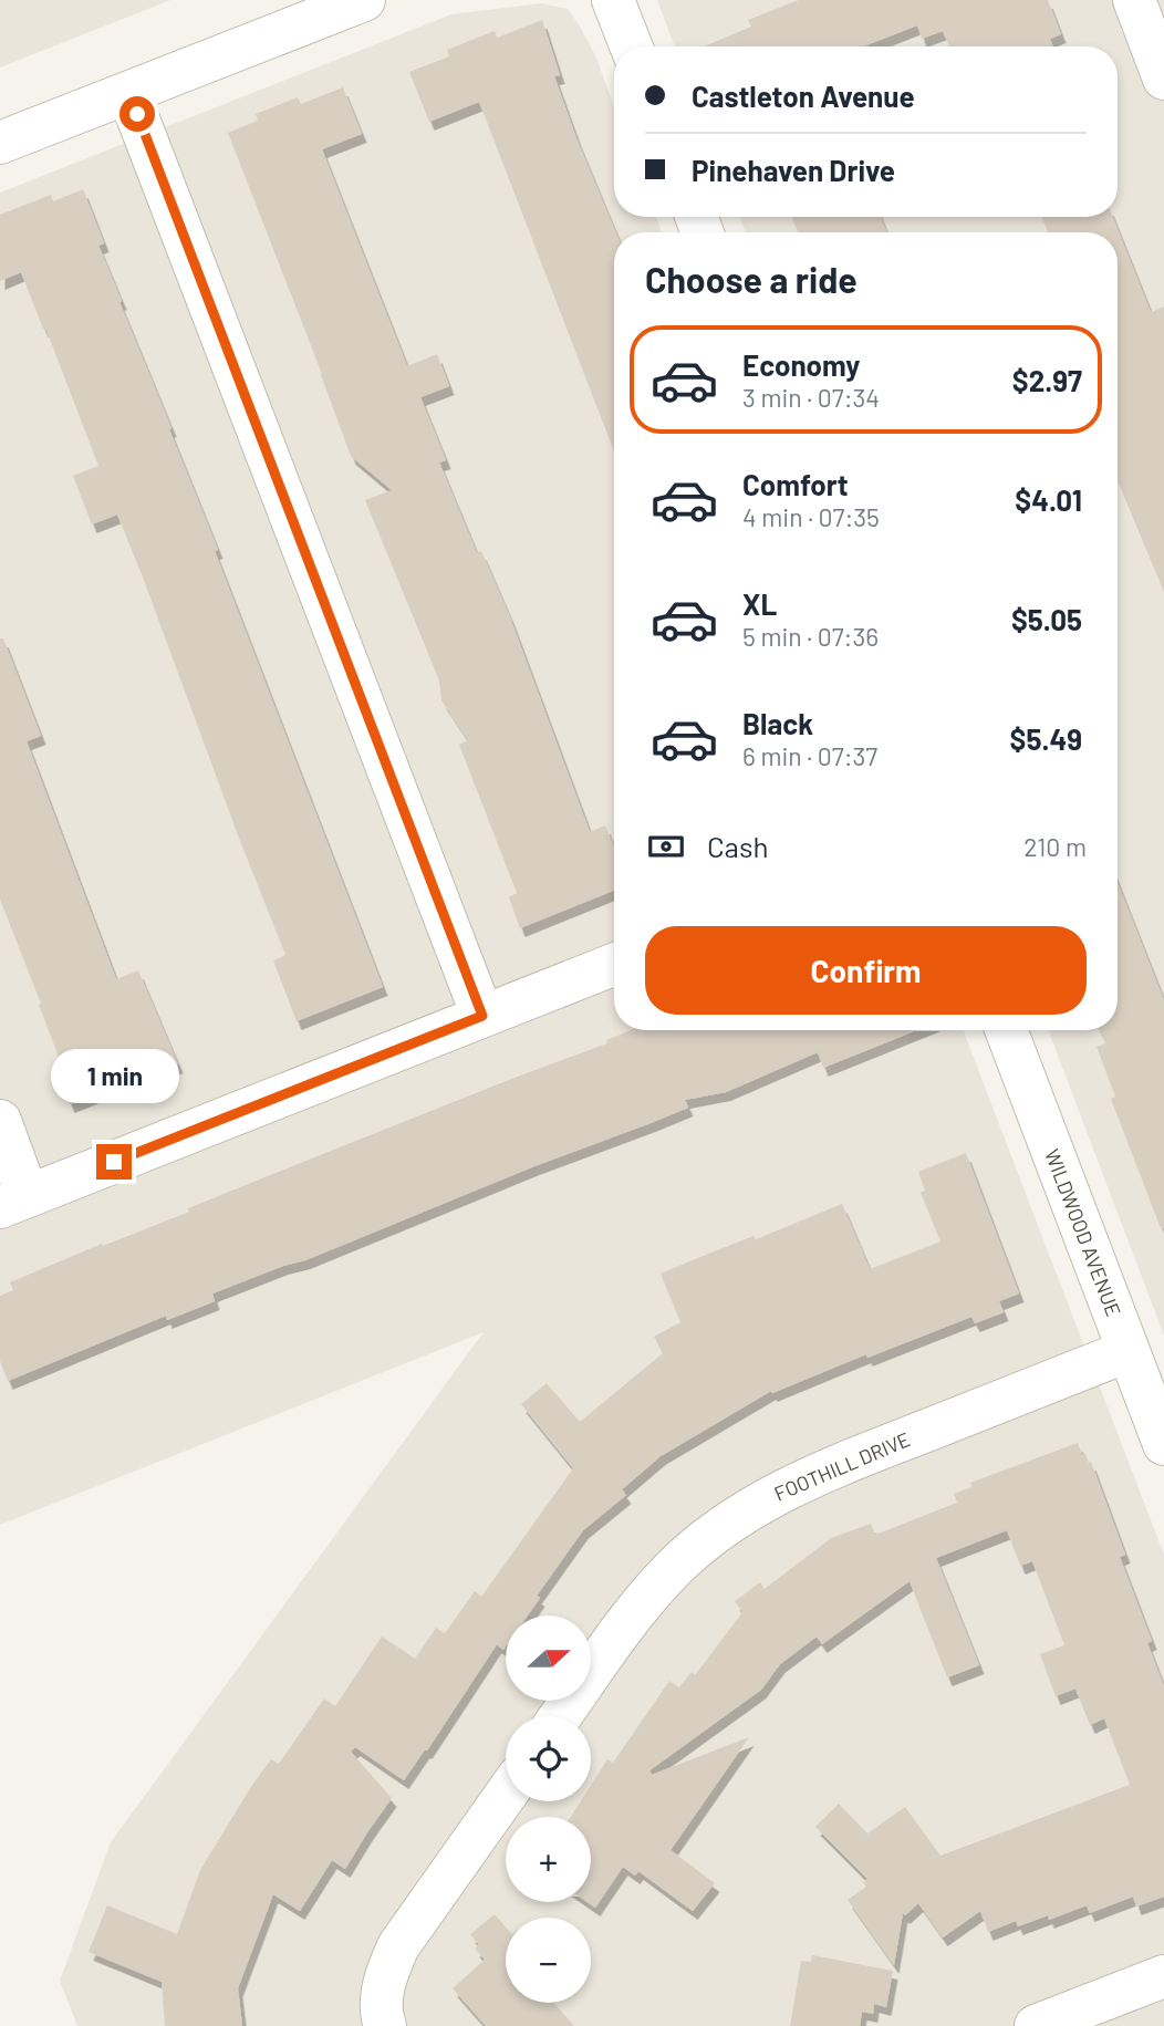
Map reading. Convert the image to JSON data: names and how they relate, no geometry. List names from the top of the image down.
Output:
{
  "streets": {
    "street": ["WILDWOOD AVENUE", "FOOTHILL DRIVE"]
  },
  "crossings": [
    ["WILDWOOD AVENUE", "FOOTHILL DRIVE"]
  ],
  "north": "right",
  "page": {
    "banner": ["Castleton Avenue", "Pinehaven Drive"],
    "heading": "Choose a ride",
    "list": [
      {
        "name": "Economy",
        "note": "3 min · 07:34",
        "value": "$2.97"
      },
      {
        "name": "Comfort",
        "note": "4 min · 07:35",
        "value": "$4.01"
      },
      {
        "name": "XL",
        "note": "5 min · 07:36",
        "value": "$5.05"
      },
      {
        "name": "Black",
        "note": "6 min · 07:37",
        "value": "$5.49"
      }
    ],
    "pay": ["Cash", "210 m"],
    "buttons": "Confirm",
    "bubble": "1 min",
    "map_buttons": ["+", "−"]
  }
}
